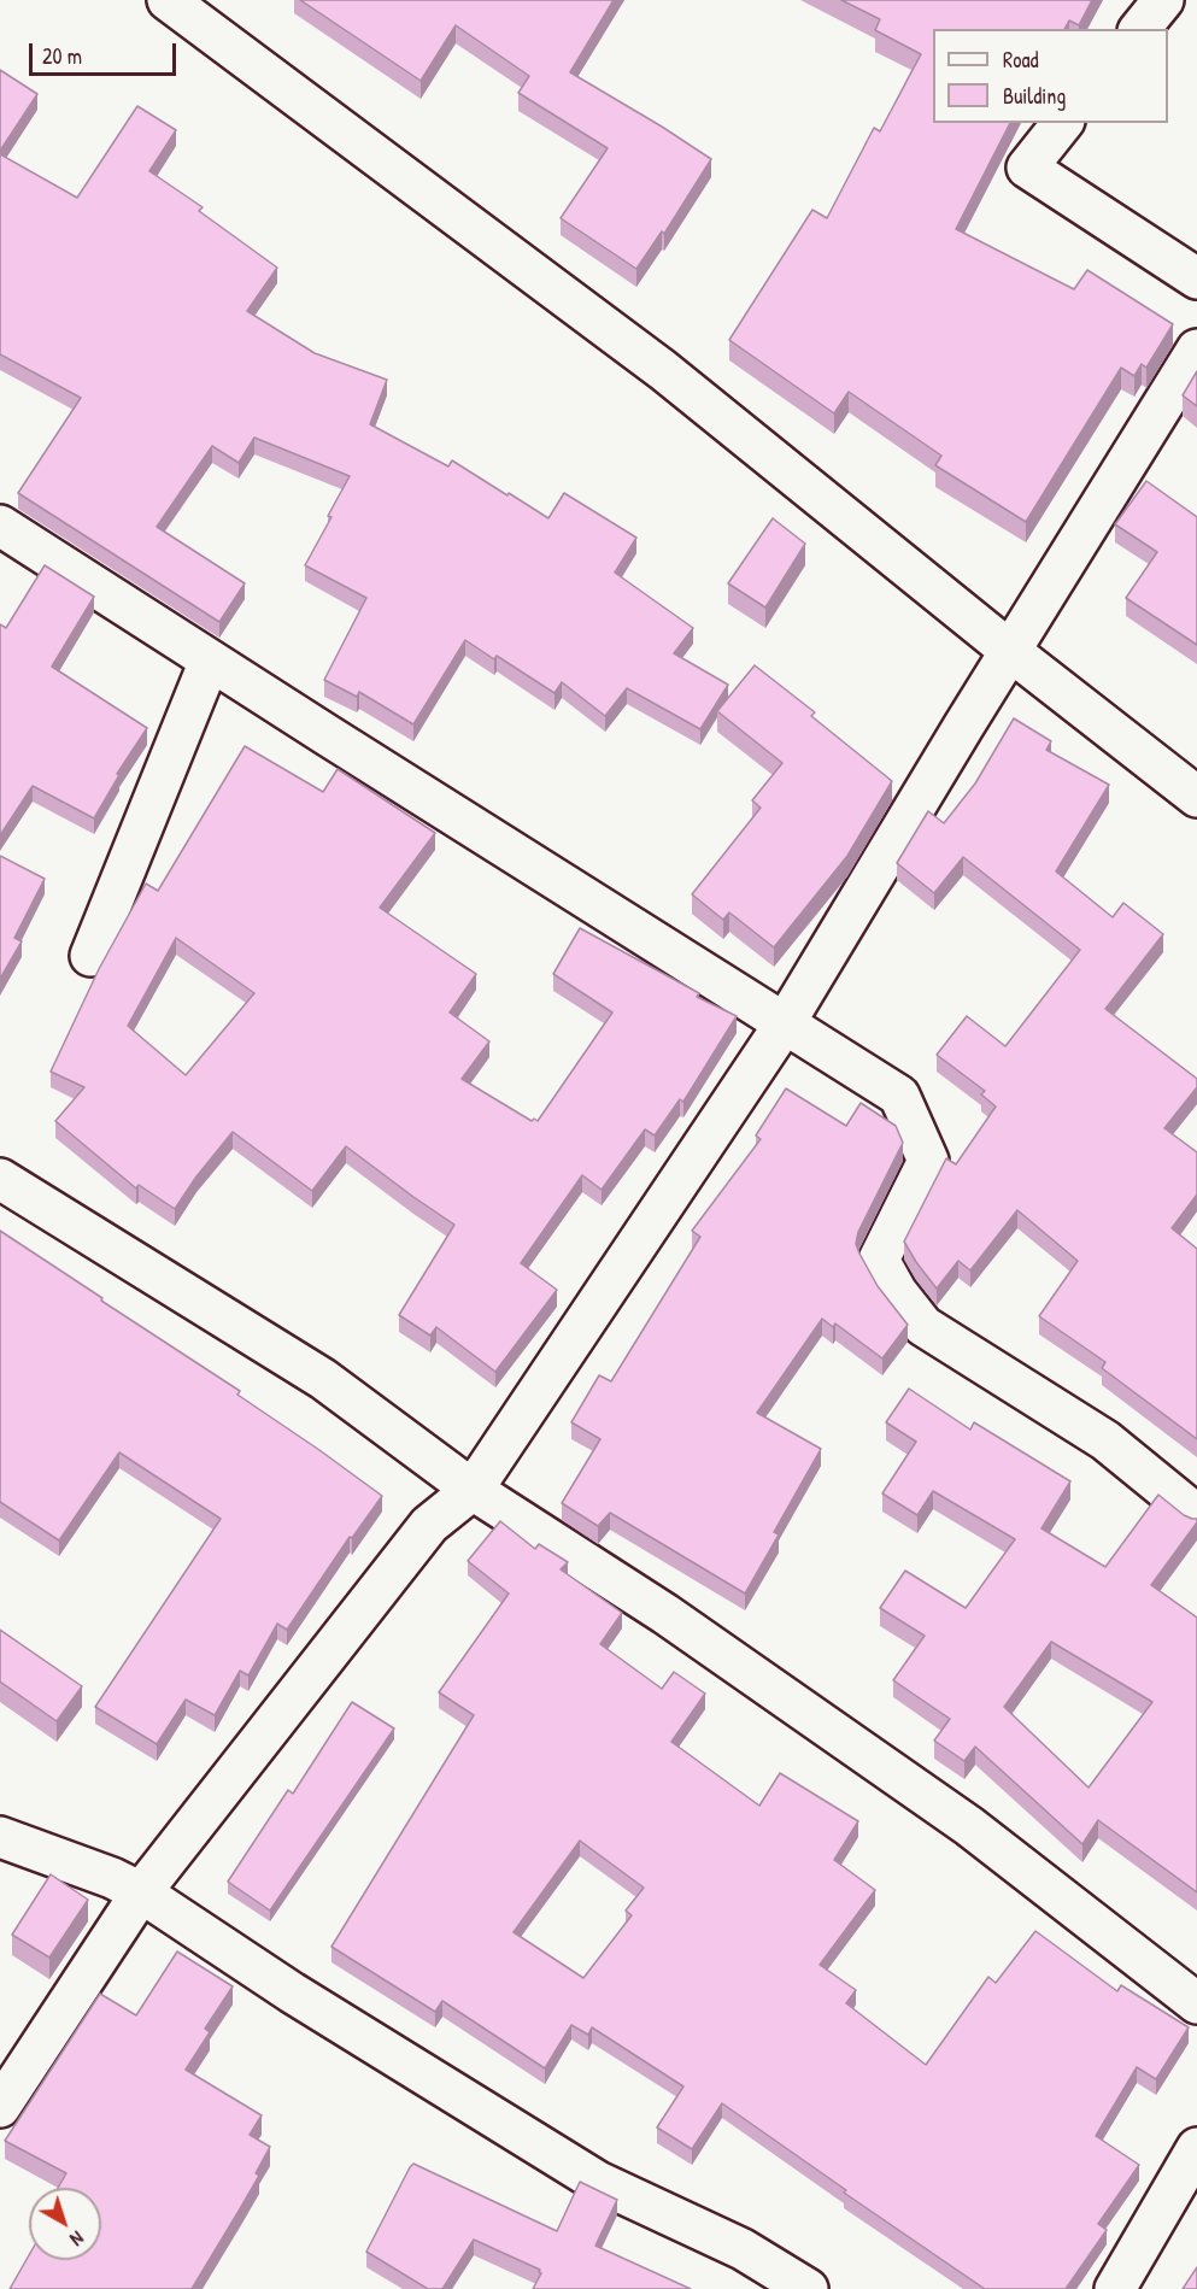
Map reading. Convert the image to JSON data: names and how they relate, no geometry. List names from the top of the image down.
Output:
{
  "legend": ["Road", "Building"],
  "scale_bar": "20 m",
  "north": "bottom right"
}
